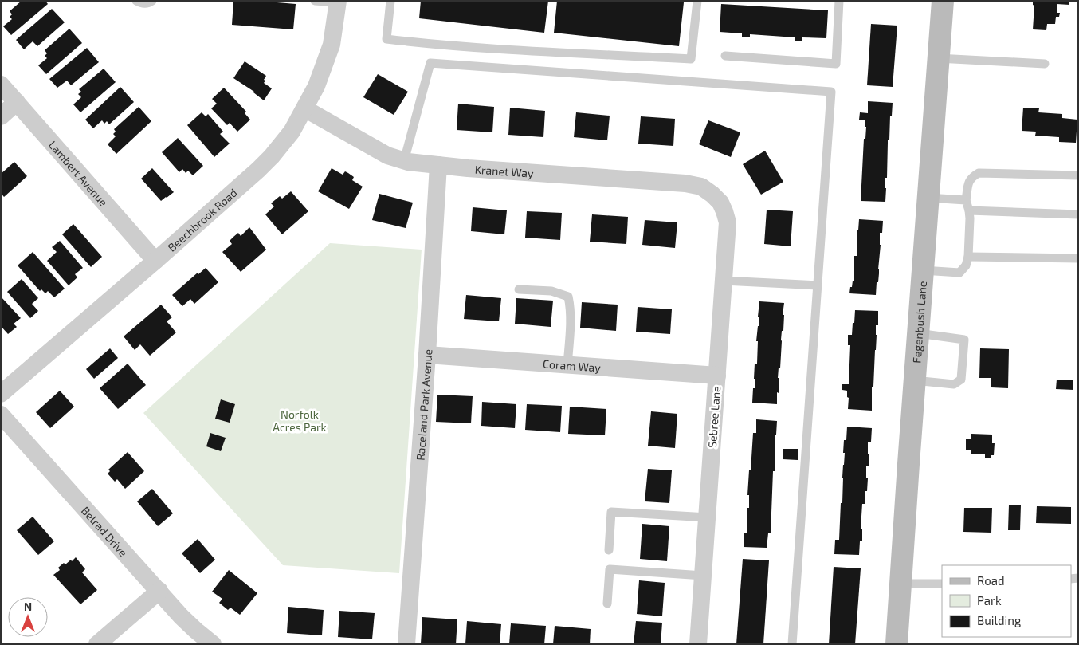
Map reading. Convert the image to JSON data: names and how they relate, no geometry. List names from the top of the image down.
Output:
{
  "streets": {
    "main road": ["Fegenbush Lane"],
    "street": [
      "Kranet Way",
      "Lambert Avenue",
      "Beechbrook Road",
      "Coram Way",
      "Raceland Park Avenue",
      "Sebree Lane",
      "Belrad Drive"
    ]
  },
  "crossings": [
    ["Kranet Way", "Beechbrook Road"],
    ["Kranet Way", "Raceland Park Avenue"],
    ["Kranet Way", "Sebree Lane"],
    ["Lambert Avenue", "Beechbrook Road"],
    ["Coram Way", "Raceland Park Avenue"],
    ["Coram Way", "Sebree Lane"]
  ],
  "parks": ["Norfolk Acres Park"],
  "legend": ["Road", "Park", "Building"],
  "north": "top"
}
